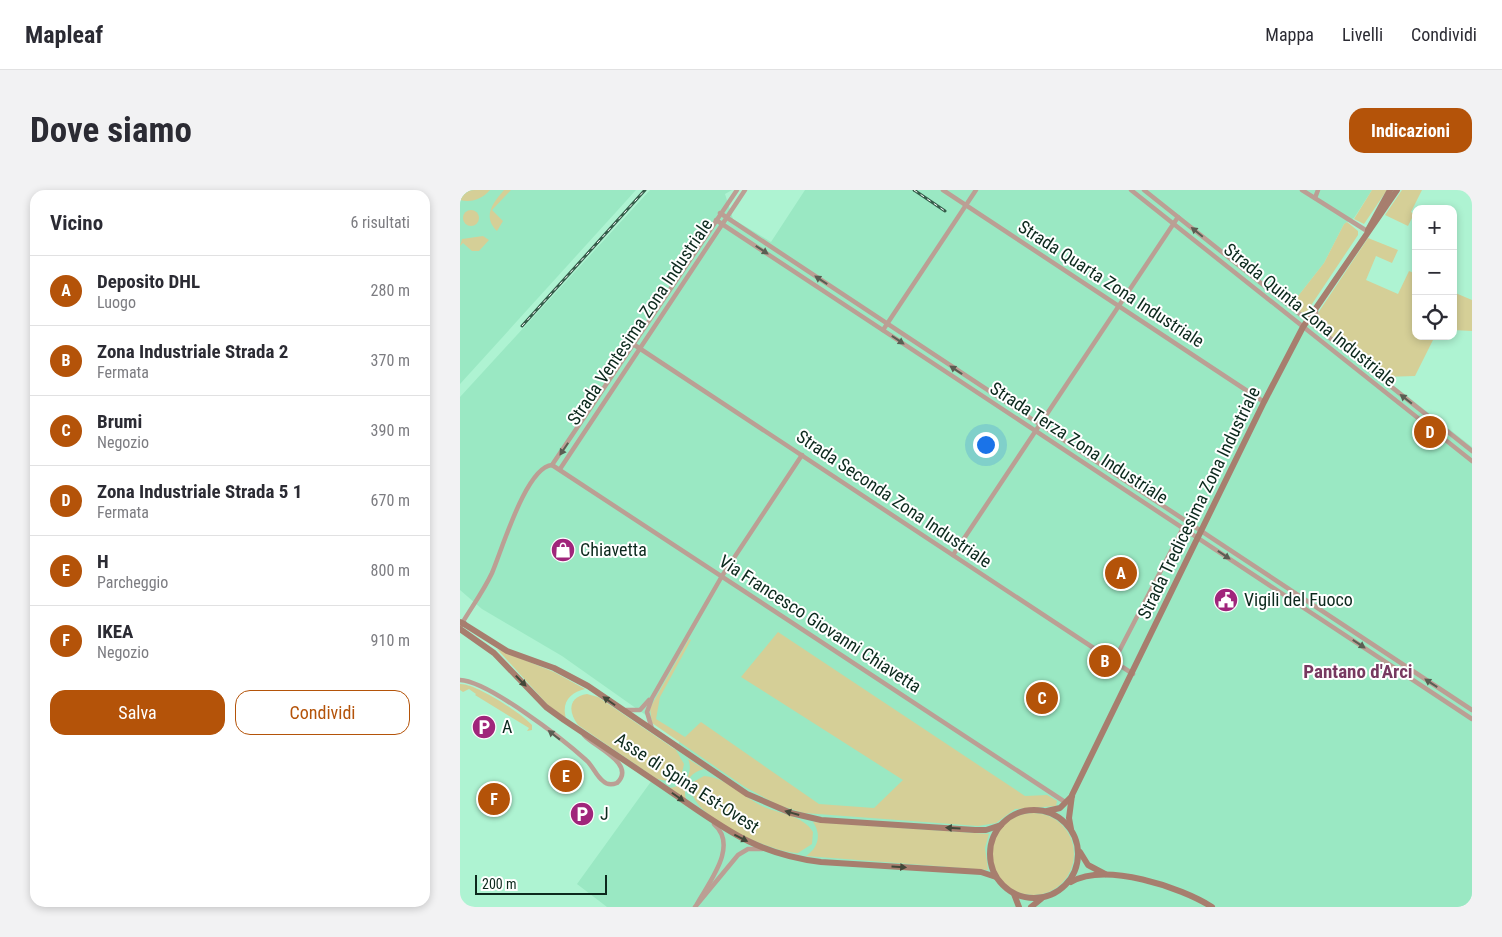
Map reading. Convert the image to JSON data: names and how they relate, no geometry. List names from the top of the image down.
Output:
{
  "streets": {
    "main road": ["Strada Tredicesima Zona Industriale", "Asse di Spina Est-Ovest"],
    "street": [
      "Strada Quarta Zona Industriale",
      "Strada Quinta Zona Industriale",
      "Strada Ventesima Zona Industriale",
      "Strada Terza Zona Industriale",
      "Strada Seconda Zona Industriale",
      "Via Francesco Giovanni Chiavetta"
    ]
  },
  "crossings": [
    ["Strada Quarta Zona Industriale", "Strada Tredicesima Zona Industriale"],
    ["Strada Quinta Zona Industriale", "Strada Tredicesima Zona Industriale"],
    ["Strada Ventesima Zona Industriale", "Strada Terza Zona Industriale"],
    ["Strada Ventesima Zona Industriale", "Strada Seconda Zona Industriale"],
    ["Strada Ventesima Zona Industriale", "Via Francesco Giovanni Chiavetta"],
    ["Strada Terza Zona Industriale", "Strada Tredicesima Zona Industriale"],
    ["Strada Seconda Zona Industriale", "Strada Tredicesima Zona Industriale"]
  ],
  "districts": ["Pantano d'Arci"],
  "places": {
    "shop": ["Chiavetta"],
    "public building": ["Vigili del Fuoco"],
    "parking": ["A", "J"]
  },
  "scale_bar": "200 m",
  "page": {
    "header": "Mapleaf",
    "nav": ["Mappa", "Livelli", "Condividi"],
    "buttons": [
      "Indicazioni",
      ["Salva", "Condividi"]
    ],
    "title": "Dove siamo",
    "heading": ["Vicino", "6 risultati"],
    "map_buttons": ["+", "−"],
    "list": [
      {
        "mark": "A",
        "name": "Deposito DHL",
        "note": "Luogo",
        "value": "280 m"
      },
      {
        "mark": "B",
        "name": "Zona Industriale Strada 2",
        "note": "Fermata",
        "value": "370 m"
      },
      {
        "mark": "C",
        "name": "Brumi",
        "note": "Negozio",
        "value": "390 m"
      },
      {
        "mark": "D",
        "name": "Zona Industriale Strada 5 1",
        "note": "Fermata",
        "value": "670 m"
      },
      {
        "mark": "E",
        "name": "H",
        "note": "Parcheggio",
        "value": "800 m"
      },
      {
        "mark": "F",
        "name": "IKEA",
        "note": "Negozio",
        "value": "910 m"
      }
    ],
    "pins": [
      "D",
      "A",
      "B",
      "C",
      "E",
      "F"
    ],
    "scale": "200 m"
  }
}
